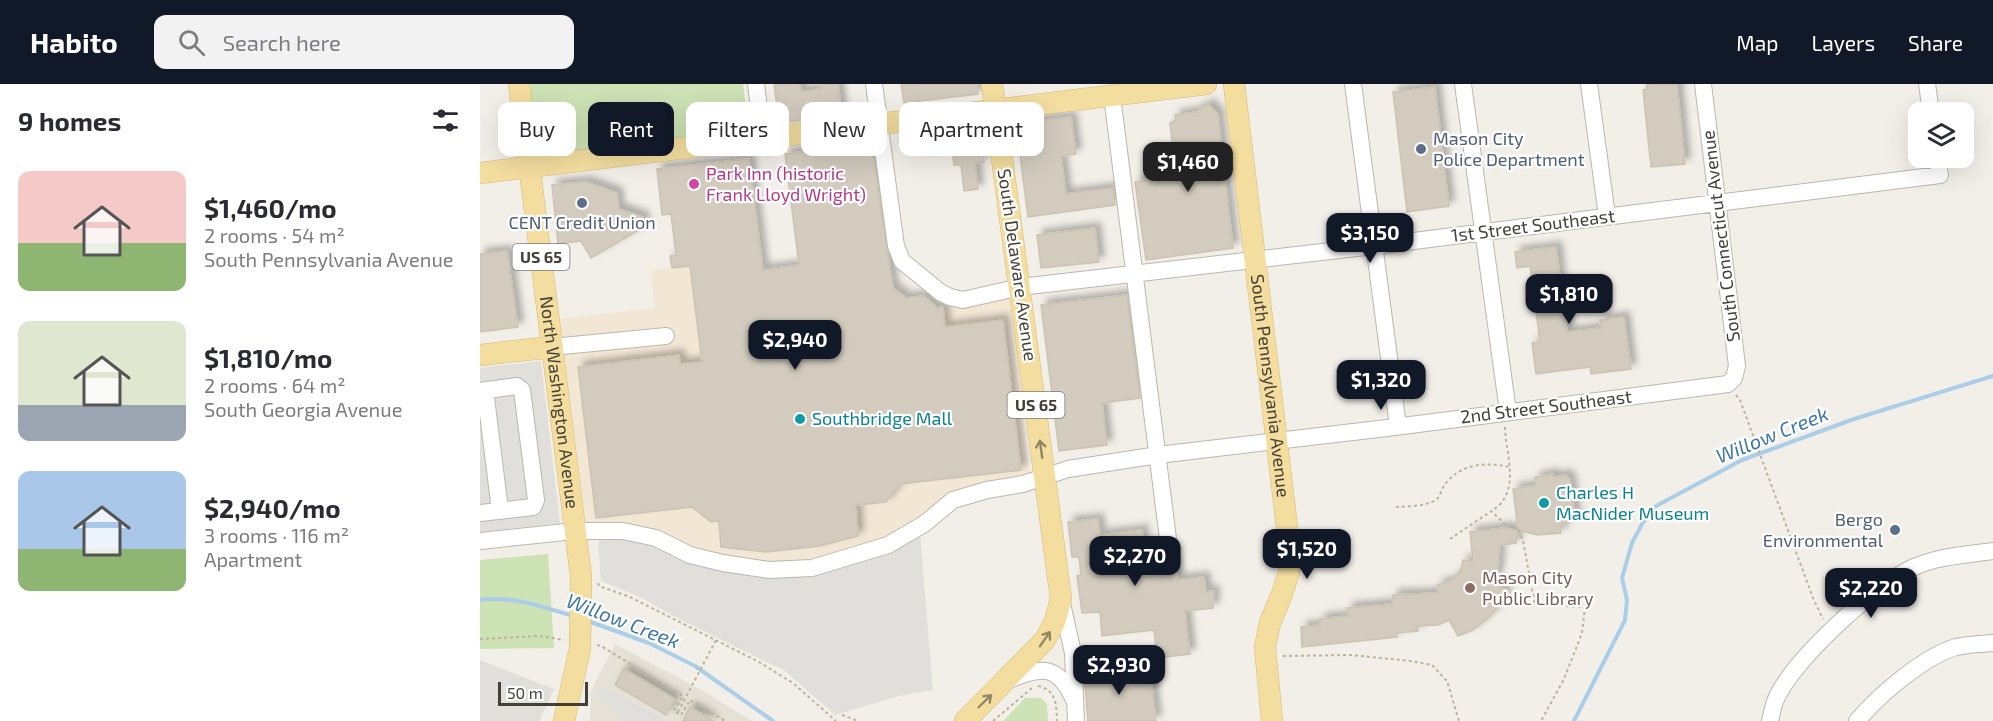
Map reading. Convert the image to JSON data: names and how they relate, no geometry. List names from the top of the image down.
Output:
{
  "streets": {
    "main road": [
      "US 65",
      "South Delaware Avenue",
      "South Pennsylvania Avenue",
      "North Washington Avenue"
    ],
    "street": ["1st Street Southeast", "South Connecticut Avenue", "2nd Street Southeast"]
  },
  "crossings": [
    ["1st Street Southeast", "South Connecticut Avenue"],
    ["1st Street Southeast", "South Delaware Avenue"],
    ["1st Street Southeast", "South Pennsylvania Avenue"],
    ["South Connecticut Avenue", "2nd Street Southeast"],
    ["US 65", "South Delaware Avenue"],
    ["South Delaware Avenue", "2nd Street Southeast"],
    ["South Pennsylvania Avenue", "2nd Street Southeast"],
    ["North Washington Avenue", "2nd Street Southeast"]
  ],
  "one_way": ["South Delaware Avenue"],
  "water": ["Willow Creek"],
  "places": [
    "Mason City Police Department",
    "Park Inn (historic Frank Lloyd Wright)",
    "CENT Credit Union",
    "Southbridge Mall",
    "Charles H MacNider Museum",
    "Bergo Environmental",
    "Mason City Public Library"
  ],
  "scale_bar": "50 m",
  "page": {
    "header": "Habito",
    "search": "Search here",
    "nav": ["Map", "Layers", "Share"],
    "heading": "9 homes",
    "chip": [
      "Buy",
      "Rent",
      "Filters",
      "New",
      "Apartment"
    ],
    "price": [
      "$1,460",
      "$3,150",
      "$1,810",
      "$2,940",
      "$1,320",
      "$1,520",
      "$2,270",
      "$2,220",
      "$2,930"
    ],
    "list": [
      {
        "name": "$1,460/mo",
        "note": "2 rooms · 54 m² · South Pennsylvania Avenue"
      },
      {
        "name": "$1,810/mo",
        "note": "2 rooms · 64 m² · South Georgia Avenue"
      },
      {
        "name": "$2,940/mo",
        "note": "3 rooms · 116 m² · Apartment"
      }
    ],
    "scale": "50 m"
  }
}
